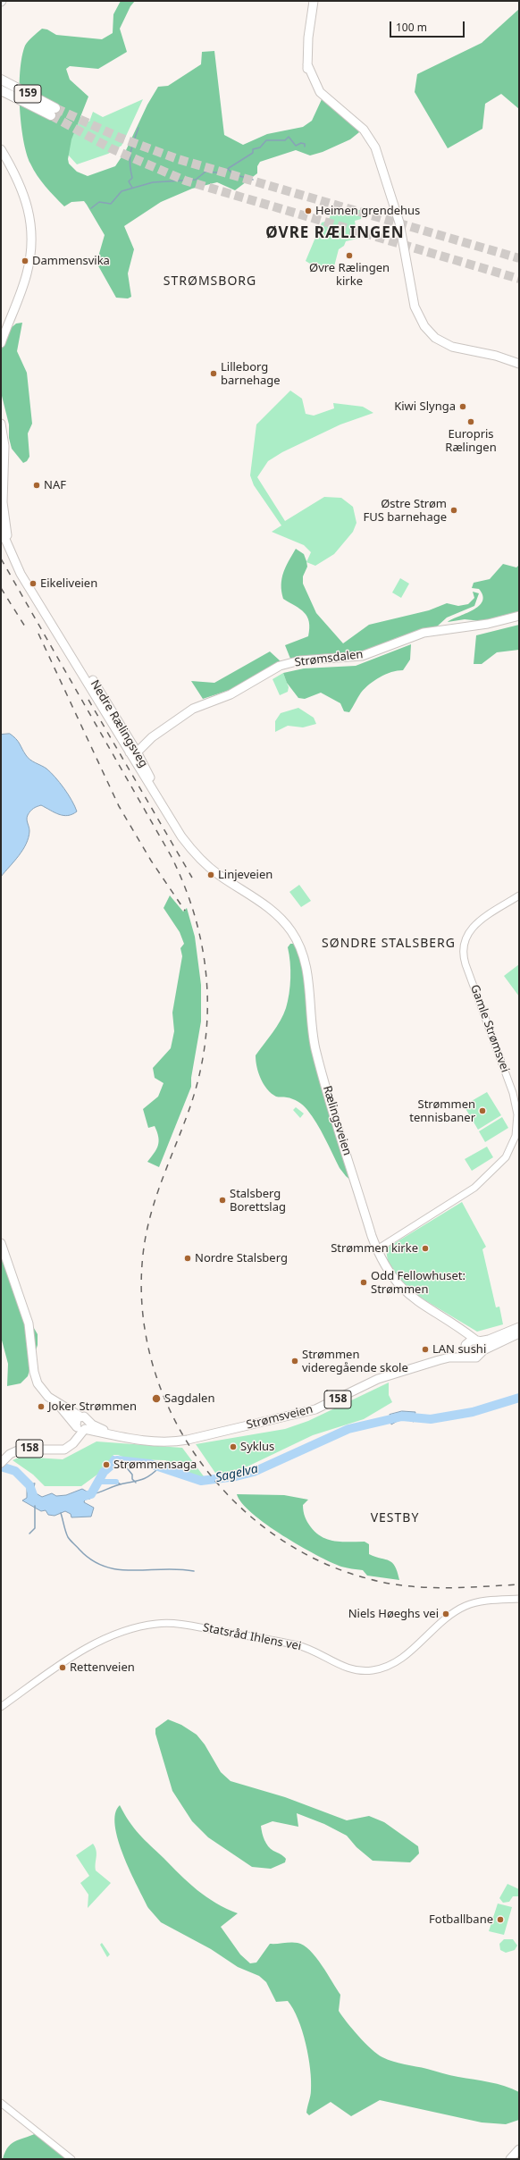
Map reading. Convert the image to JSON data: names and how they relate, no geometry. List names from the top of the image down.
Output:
{
  "streets": {
    "highway": ["159"],
    "main road": [
      "Strømsdalen",
      "Nedre Rælingsveg",
      "Rælingsveien",
      "158",
      "Strømsveien"
    ],
    "street": ["Gamle Strømsvei", "Statsråd Ihlens vei"]
  },
  "crossings": [
    ["Strømsdalen", "Nedre Rælingsveg"],
    ["Nedre Rælingsveg", "Rælingsveien"],
    ["Gamle Strømsvei", "Rælingsveien"],
    ["Rælingsveien", "158"],
    ["Rælingsveien", "Strømsveien"],
    ["158", "Strømsveien"]
  ],
  "districts": [
    "ØVRE RÆLINGEN",
    "STRØMSBORG",
    "SØNDRE STALSBERG",
    "VESTBY"
  ],
  "water": ["Sagelva"],
  "places": [
    "Heimen grendehus",
    "Øvre Rælingen kirke",
    "Dammensvika",
    "Lilleborg barnehage",
    "Kiwi Slynga",
    "Europris Rælingen",
    "NAF",
    "Østre Strøm FUS barnehage",
    "Eikeliveien",
    "Linjeveien",
    "Strømmen tennisbaner",
    "Stalsberg Borettslag",
    "Strømmen kirke",
    "Nordre Stalsberg",
    "Odd Fellowhuset: Strømmen",
    "LAN sushi",
    "Strømmen videregående skole",
    "Sagdalen",
    "Joker Strømmen",
    "Syklus",
    "Strømmensaga",
    "Niels Høeghs vei",
    "Rettenveien",
    "Fotballbane"
  ],
  "scale_bar": "100 m"
}
